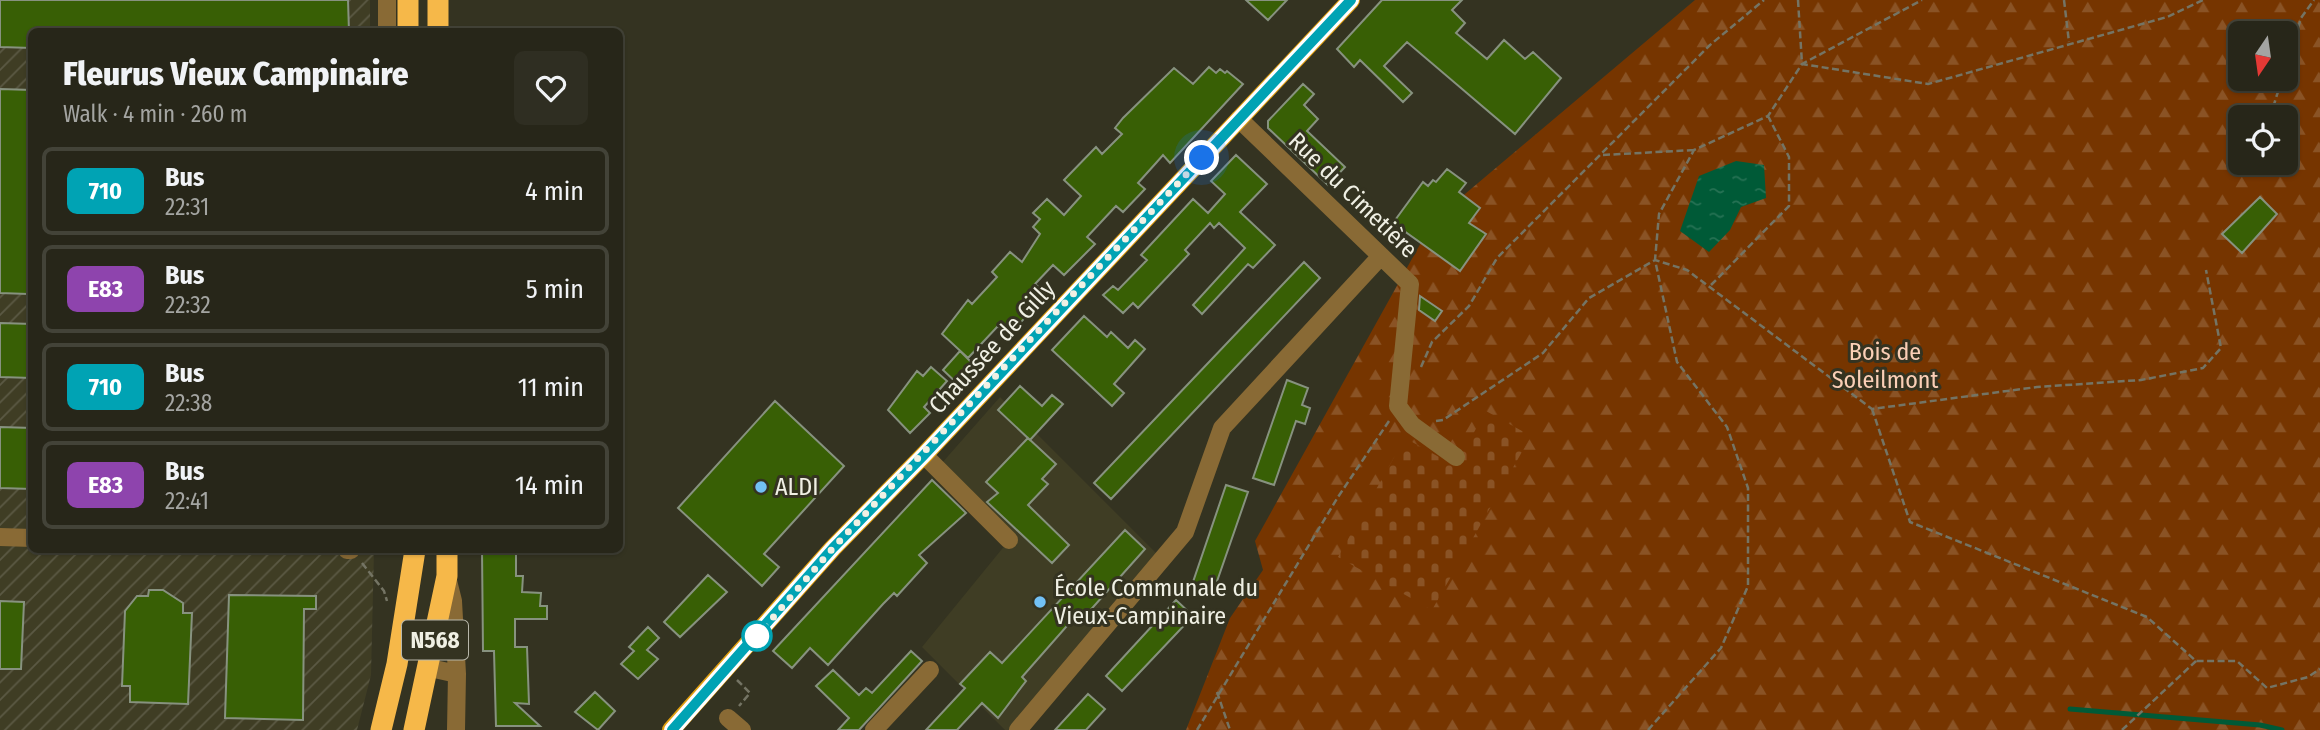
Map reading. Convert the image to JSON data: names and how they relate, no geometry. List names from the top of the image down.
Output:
{
  "streets": {
    "highway": ["N568"],
    "main road": ["Chaussée de Gilly"],
    "street": ["Rue du Cimetière"]
  },
  "crossings": [
    ["Rue du Cimetière", "Chaussée de Gilly"]
  ],
  "parks": ["Bois de Soleilmont"],
  "places": ["ALDI", "École Communale du Vieux-Campinaire"],
  "lines": ["bus line 710"],
  "north": "bottom",
  "page": {
    "heading": ["Fleurus Vieux Campinaire", "Walk · 4 min · 260 m"],
    "list": [
      {
        "mark": "710",
        "name": "Bus",
        "note": "22:31",
        "value": "4 min"
      },
      {
        "mark": "E83",
        "name": "Bus",
        "note": "22:32",
        "value": "5 min"
      },
      {
        "mark": "710",
        "name": "Bus",
        "note": "22:38",
        "value": "11 min"
      },
      {
        "mark": "E83",
        "name": "Bus",
        "note": "22:41",
        "value": "14 min"
      }
    ]
  }
}
